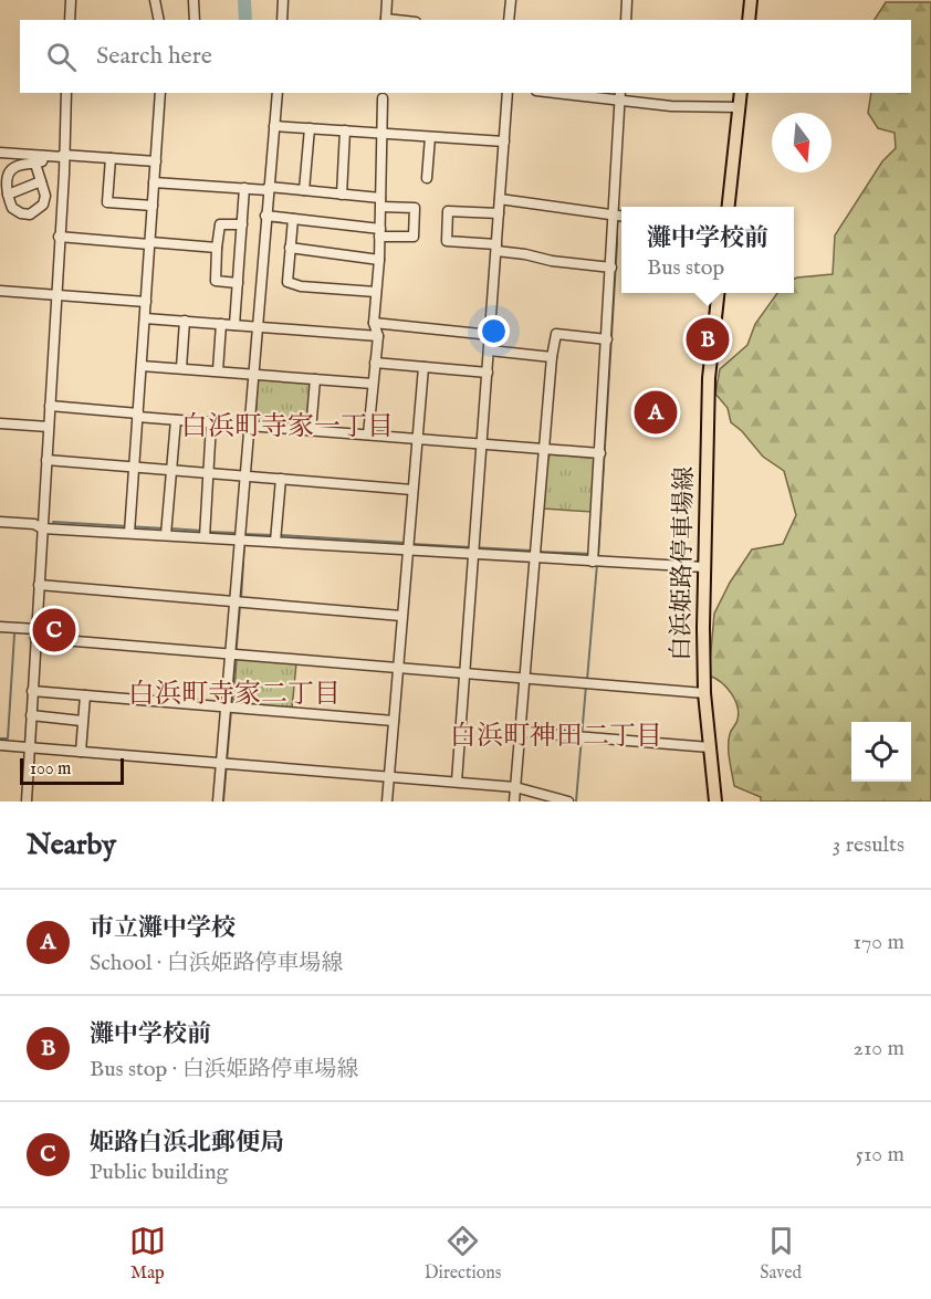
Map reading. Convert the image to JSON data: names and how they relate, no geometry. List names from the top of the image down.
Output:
{
  "streets": {
    "main road": ["白浜姫路停車場線"]
  },
  "districts": ["白浜町寺家一丁目", "白浜町寺家二丁目", "白浜町神田二丁目"],
  "scale_bar": "100 m",
  "north": "bottom",
  "page": {
    "search": "Search here",
    "popup": ["灘中学校前", "Bus stop"],
    "pins": ["B", "A", "C"],
    "scale": "100 m",
    "heading": ["Nearby", "3 results"],
    "list": [
      {
        "mark": "A",
        "name": "市立灘中学校",
        "note": "School · 白浜姫路停車場線",
        "value": "170 m"
      },
      {
        "mark": "B",
        "name": "灘中学校前",
        "note": "Bus stop · 白浜姫路停車場線",
        "value": "210 m"
      },
      {
        "mark": "C",
        "name": "姫路白浜北郵便局",
        "note": "Public building",
        "value": "510 m"
      }
    ],
    "nav": ["Map", "Directions", "Saved"]
  }
}
